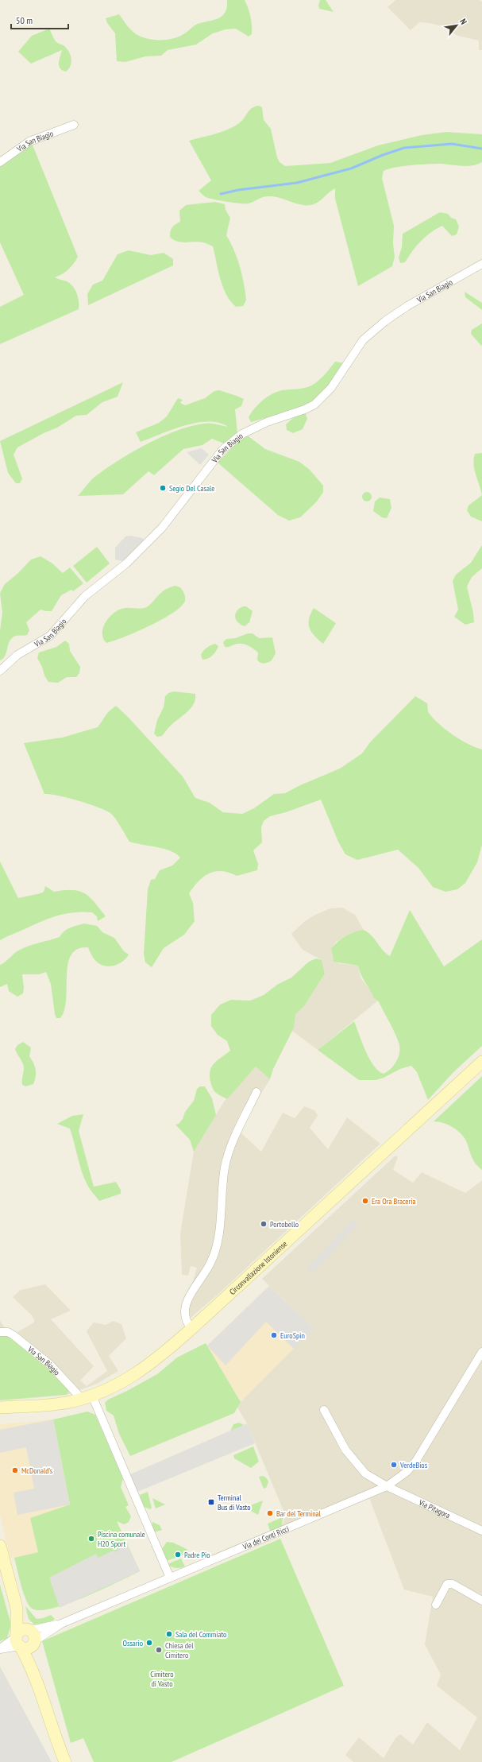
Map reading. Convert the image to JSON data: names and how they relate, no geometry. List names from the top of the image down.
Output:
{
  "streets": {
    "main road": ["Circonvallazione Istoniense"],
    "street": ["Via San Biagio", "Via Pitagora", "Via dei Conti Ricci"]
  },
  "crossings": [
    ["Via San Biagio", "Circonvallazione Istoniense"],
    ["Via San Biagio", "Via dei Conti Ricci"],
    ["Via Pitagora", "Via dei Conti Ricci"]
  ],
  "parks": ["Cimitero di Vasto"],
  "places": {
    "other": [
      "Segio Del Casale",
      "Era Ora Braceria",
      "Portobello",
      "EuroSpin",
      "VerdeBios",
      "McDonald's",
      "Bar del Terminal",
      "Piscina comunale H20 Sport",
      "Padre Pio",
      "Sala del Commiato",
      "Ossario",
      "Chiesa del Cimitero"
    ],
    "transit": ["Terminal Bus di Vasto"]
  },
  "scale_bar": "50 m",
  "north": "top right"
}
